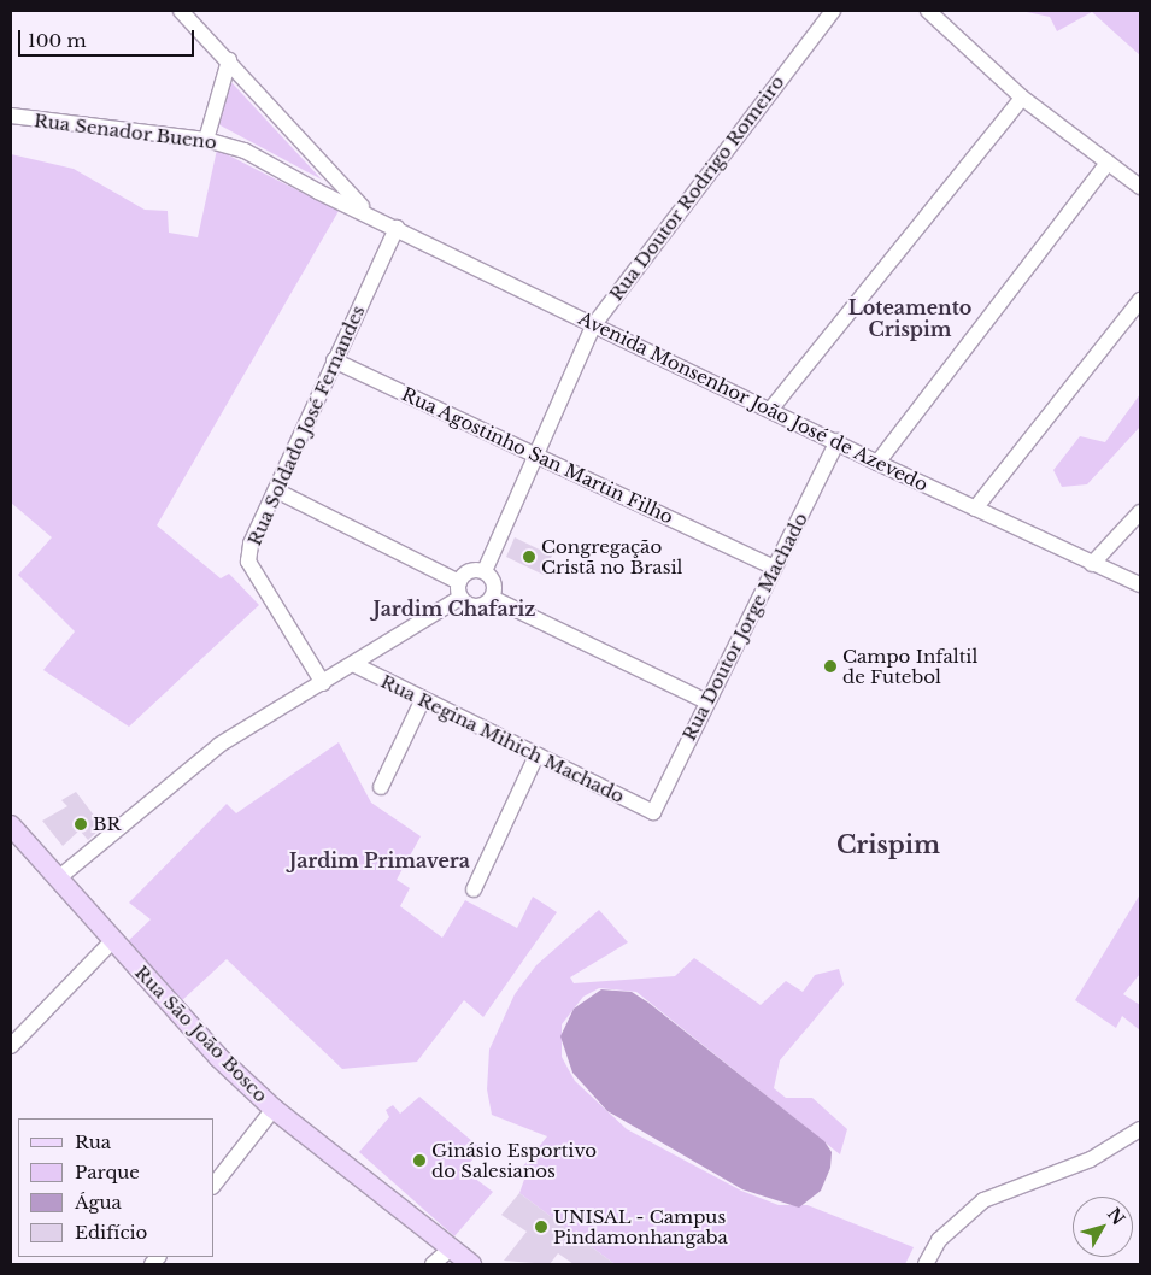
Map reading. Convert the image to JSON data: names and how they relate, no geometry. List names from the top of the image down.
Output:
{
  "streets": {
    "main road": ["Rua São João Bosco"],
    "street": [
      "Rua Senador Bueno",
      "Rua Doutor Rodrigo Romeiro",
      "Avenida Monsenhor João José de Azevedo",
      "Rua Soldado José Fernandes",
      "Rua Agostinho San Martin Filho",
      "Rua Doutor Jorge Machado",
      "Rua Regina Mihich Machado"
    ]
  },
  "crossings": [
    ["Rua Senador Bueno", "Avenida Monsenhor João José de Azevedo"],
    ["Rua Doutor Rodrigo Romeiro", "Avenida Monsenhor João José de Azevedo"],
    ["Rua Doutor Rodrigo Romeiro", "Rua Agostinho San Martin Filho"],
    ["Avenida Monsenhor João José de Azevedo", "Rua Soldado José Fernandes"],
    ["Avenida Monsenhor João José de Azevedo", "Rua Doutor Jorge Machado"],
    ["Rua Soldado José Fernandes", "Rua Agostinho San Martin Filho"],
    ["Rua Agostinho San Martin Filho", "Rua Doutor Jorge Machado"],
    ["Rua Doutor Jorge Machado", "Rua Regina Mihich Machado"]
  ],
  "districts": [
    "Loteamento Crispim",
    "Jardim Chafariz",
    "Crispim",
    "Jardim Primavera"
  ],
  "places": [
    "Congregação Cristã no Brasil",
    "Campo Infaltil de Futebol",
    "BR",
    "Ginásio Esportivo do Salesianos",
    "UNISAL - Campus Pindamonhangaba"
  ],
  "legend": [
    "Rua",
    "Parque",
    "Água",
    "Edifício"
  ],
  "scale_bar": "100 m",
  "north": "top right"
}
